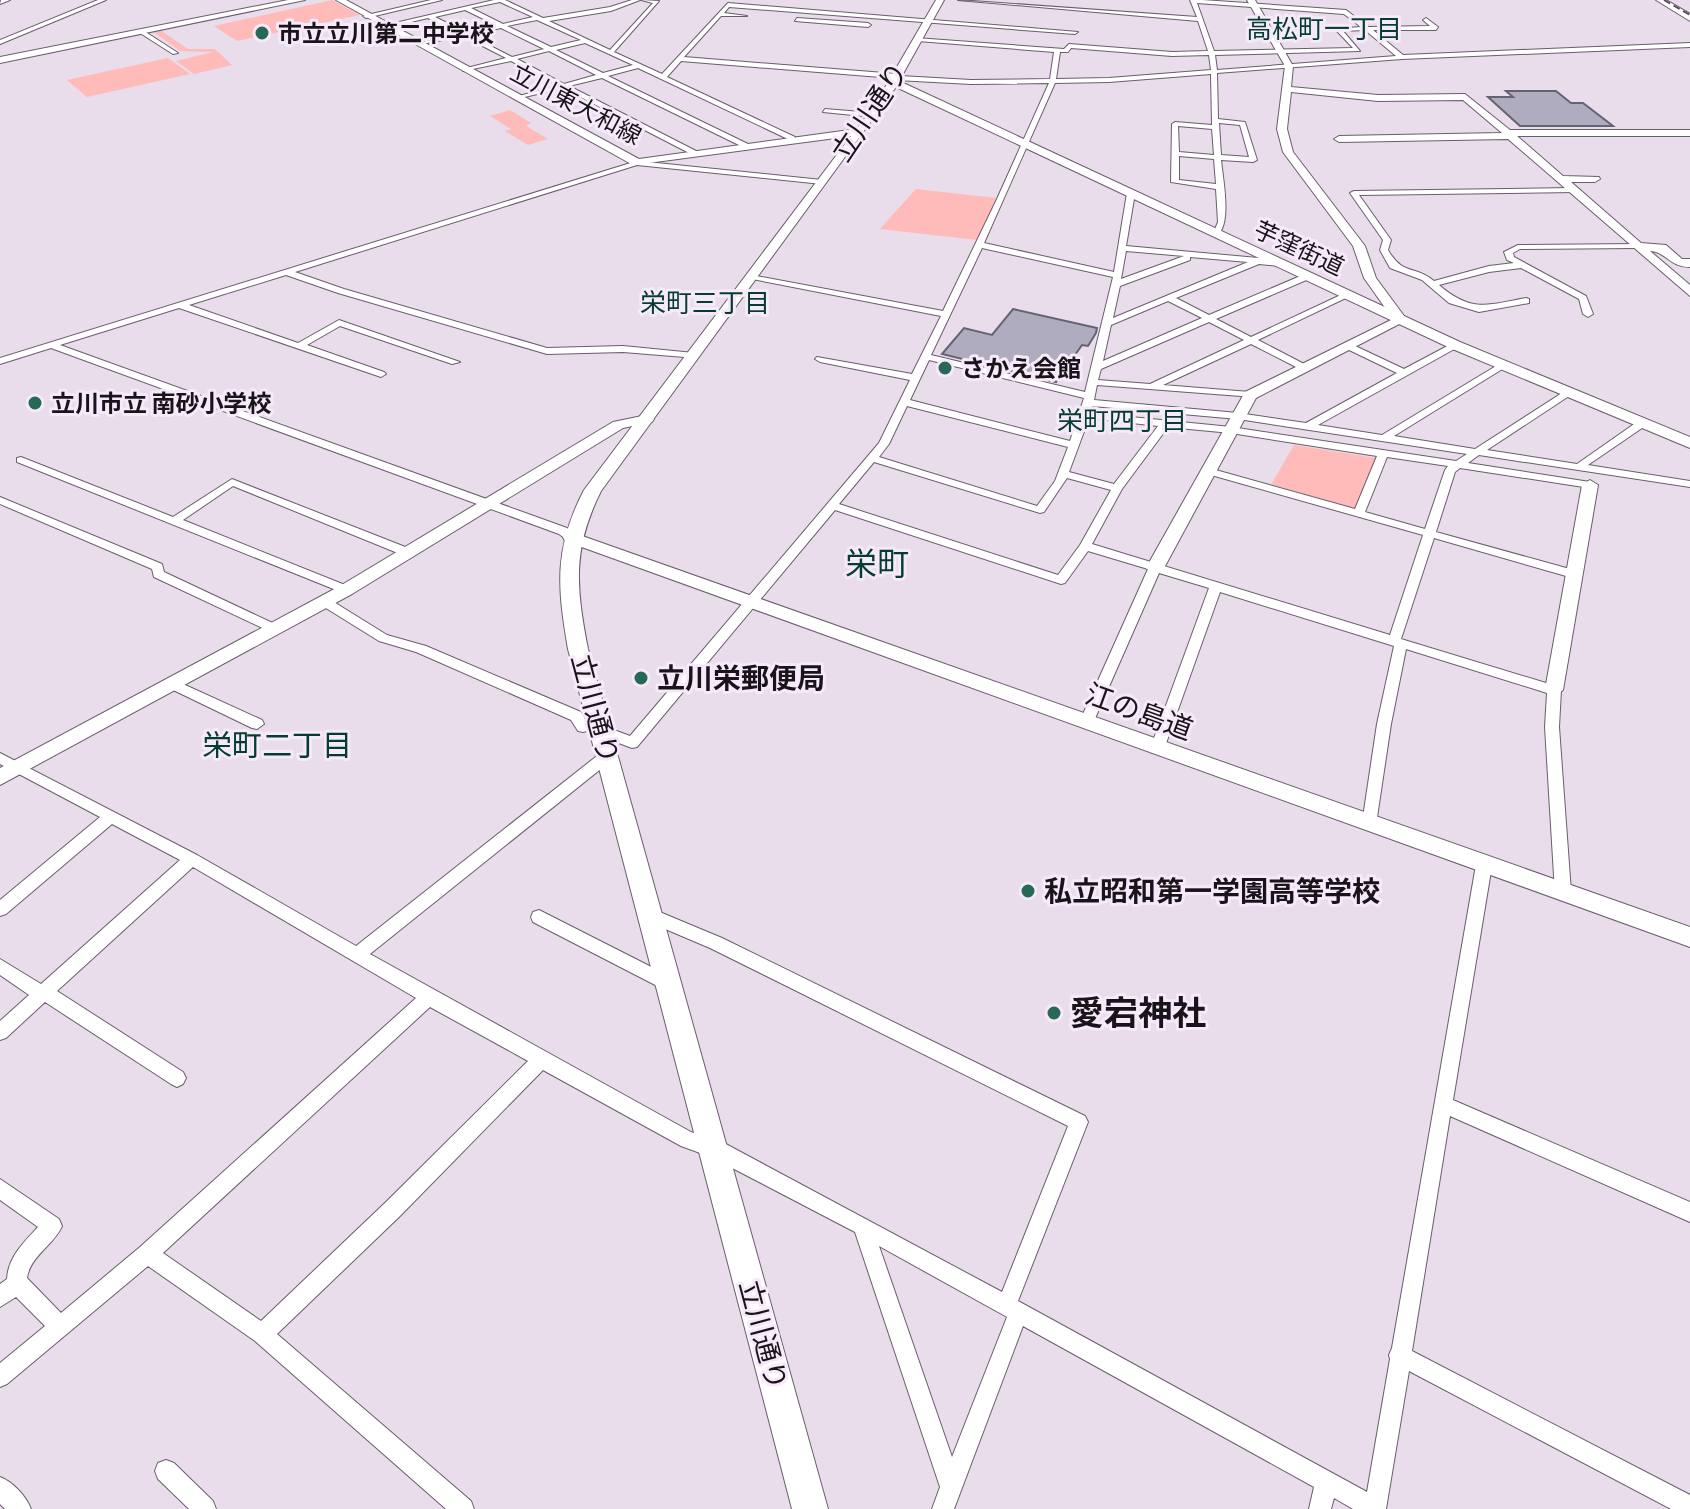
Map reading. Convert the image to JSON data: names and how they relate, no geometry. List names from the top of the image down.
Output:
{
  "streets": {
    "main road": ["立川東大和線", "立川通り", "芋窪街道"],
    "street": ["江の島道"]
  },
  "crossings": [
    ["立川東大和線", "立川通り"],
    ["立川通り", "芋窪街道"],
    ["立川通り", "江の島道"]
  ],
  "districts": [
    "高松町一丁目",
    "栄町三丁目",
    "栄町四丁目",
    "栄町",
    "栄町二丁目"
  ],
  "places": [
    "市立立川第二中学校",
    "さかえ会館",
    "立川市立 南砂小学校",
    "立川栄郵便局",
    "私立昭和第一学園高等学校",
    "愛宕神社"
  ]
}
